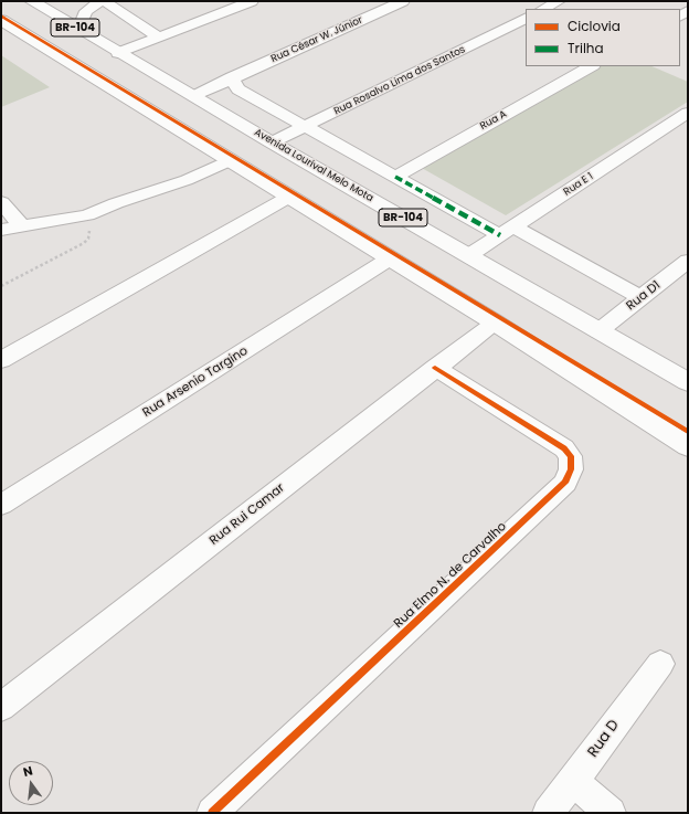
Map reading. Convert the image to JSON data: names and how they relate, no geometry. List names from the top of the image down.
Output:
{
  "streets": {
    "highway": ["BR-104", "Avenida Lourival Melo Mota"],
    "street": [
      "Rua César W. Júnior",
      "Rua Rosalvo Lima dos Santos",
      "Rua A",
      "Rua E 1",
      "Rua D1",
      "Rua Arsenio Targino",
      "Rua Rui Camar",
      "Rua Elmo N. de Carvalho",
      "Rua D"
    ]
  },
  "crossings": [
    ["BR-104", "Rua Arsenio Targino"],
    ["BR-104", "Rua Rui Camar"],
    ["Rua César W. Júnior", "Avenida Lourival Melo Mota"],
    ["Rua Rosalvo Lima dos Santos", "Avenida Lourival Melo Mota"],
    ["Avenida Lourival Melo Mota", "Rua E 1"],
    ["Avenida Lourival Melo Mota", "Rua D1"],
    ["Rua Rui Camar", "Rua Elmo N. de Carvalho"]
  ],
  "legend": ["Ciclovia", "Trilha"],
  "north": "top"
}
